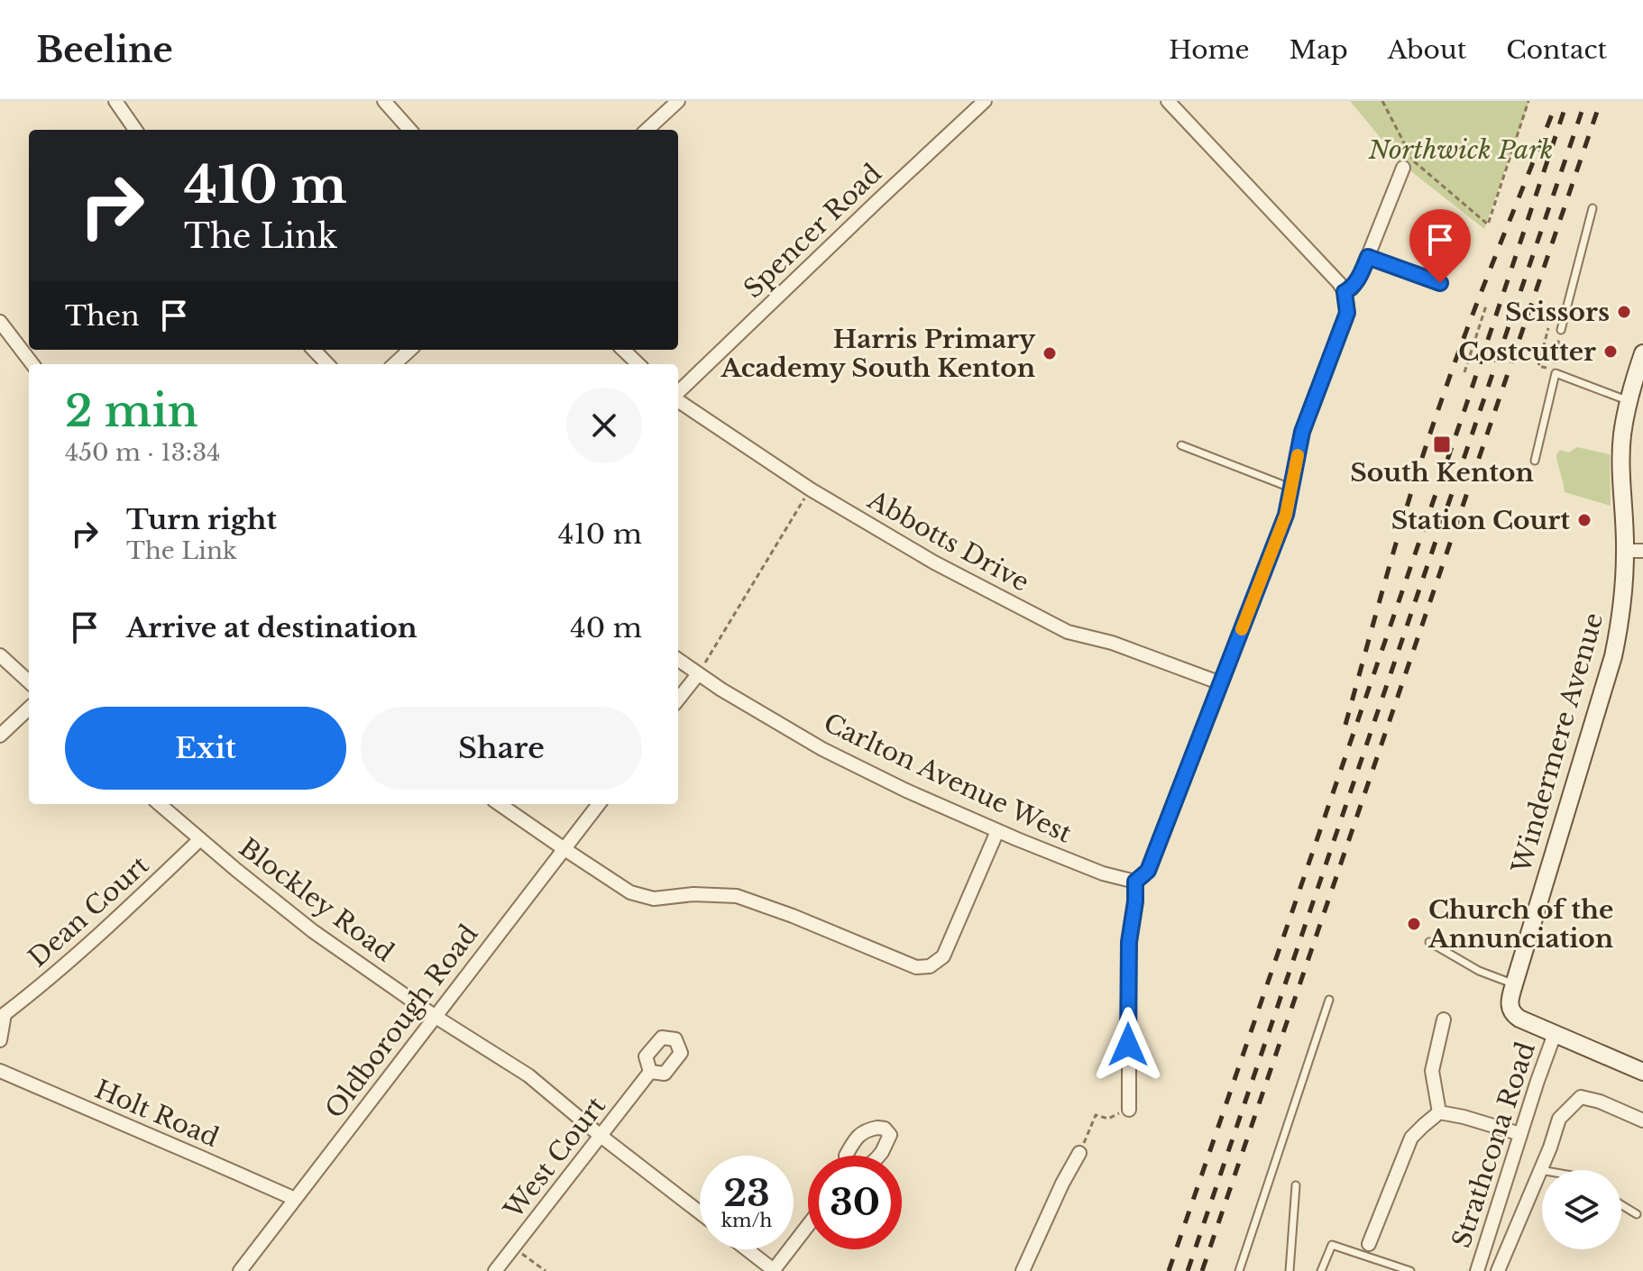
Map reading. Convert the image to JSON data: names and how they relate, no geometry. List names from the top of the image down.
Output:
{
  "streets": {
    "street": [
      "Spencer Road",
      "Abbotts Drive",
      "Windermere Avenue",
      "Carlton Avenue West",
      "Blockley Road",
      "Dean Court",
      "Oldborough Road",
      "Holt Road",
      "Strathcona Road",
      "West Court"
    ]
  },
  "crossings": [
    ["Windermere Avenue", "Strathcona Road"],
    ["Blockley Road", "Dean Court"],
    ["Blockley Road", "Oldborough Road"],
    ["Blockley Road", "West Court"],
    ["Oldborough Road", "Holt Road"]
  ],
  "parks": ["Northwick Park"],
  "places": {
    "other": [
      "Scissors",
      "Costcutter",
      "Harris Primary Academy South Kenton",
      "Station Court",
      "Church of the Annunciation"
    ],
    "transit": ["South Kenton"]
  },
  "page": {
    "header": "Beeline",
    "nav": [
      "Home",
      "Map",
      "About",
      "Contact"
    ],
    "turn": ["410 m", "The Link"],
    "then": "Then",
    "heading": ["2 min", "450 m · 13:34"],
    "list": [
      {
        "name": "Turn right",
        "note": "The Link",
        "value": "410 m"
      },
      {
        "name": "Arrive at destination",
        "value": "40 m"
      }
    ],
    "buttons": ["Exit", "Share"],
    "speed": "23 km/h",
    "limit": "30"
  }
}
